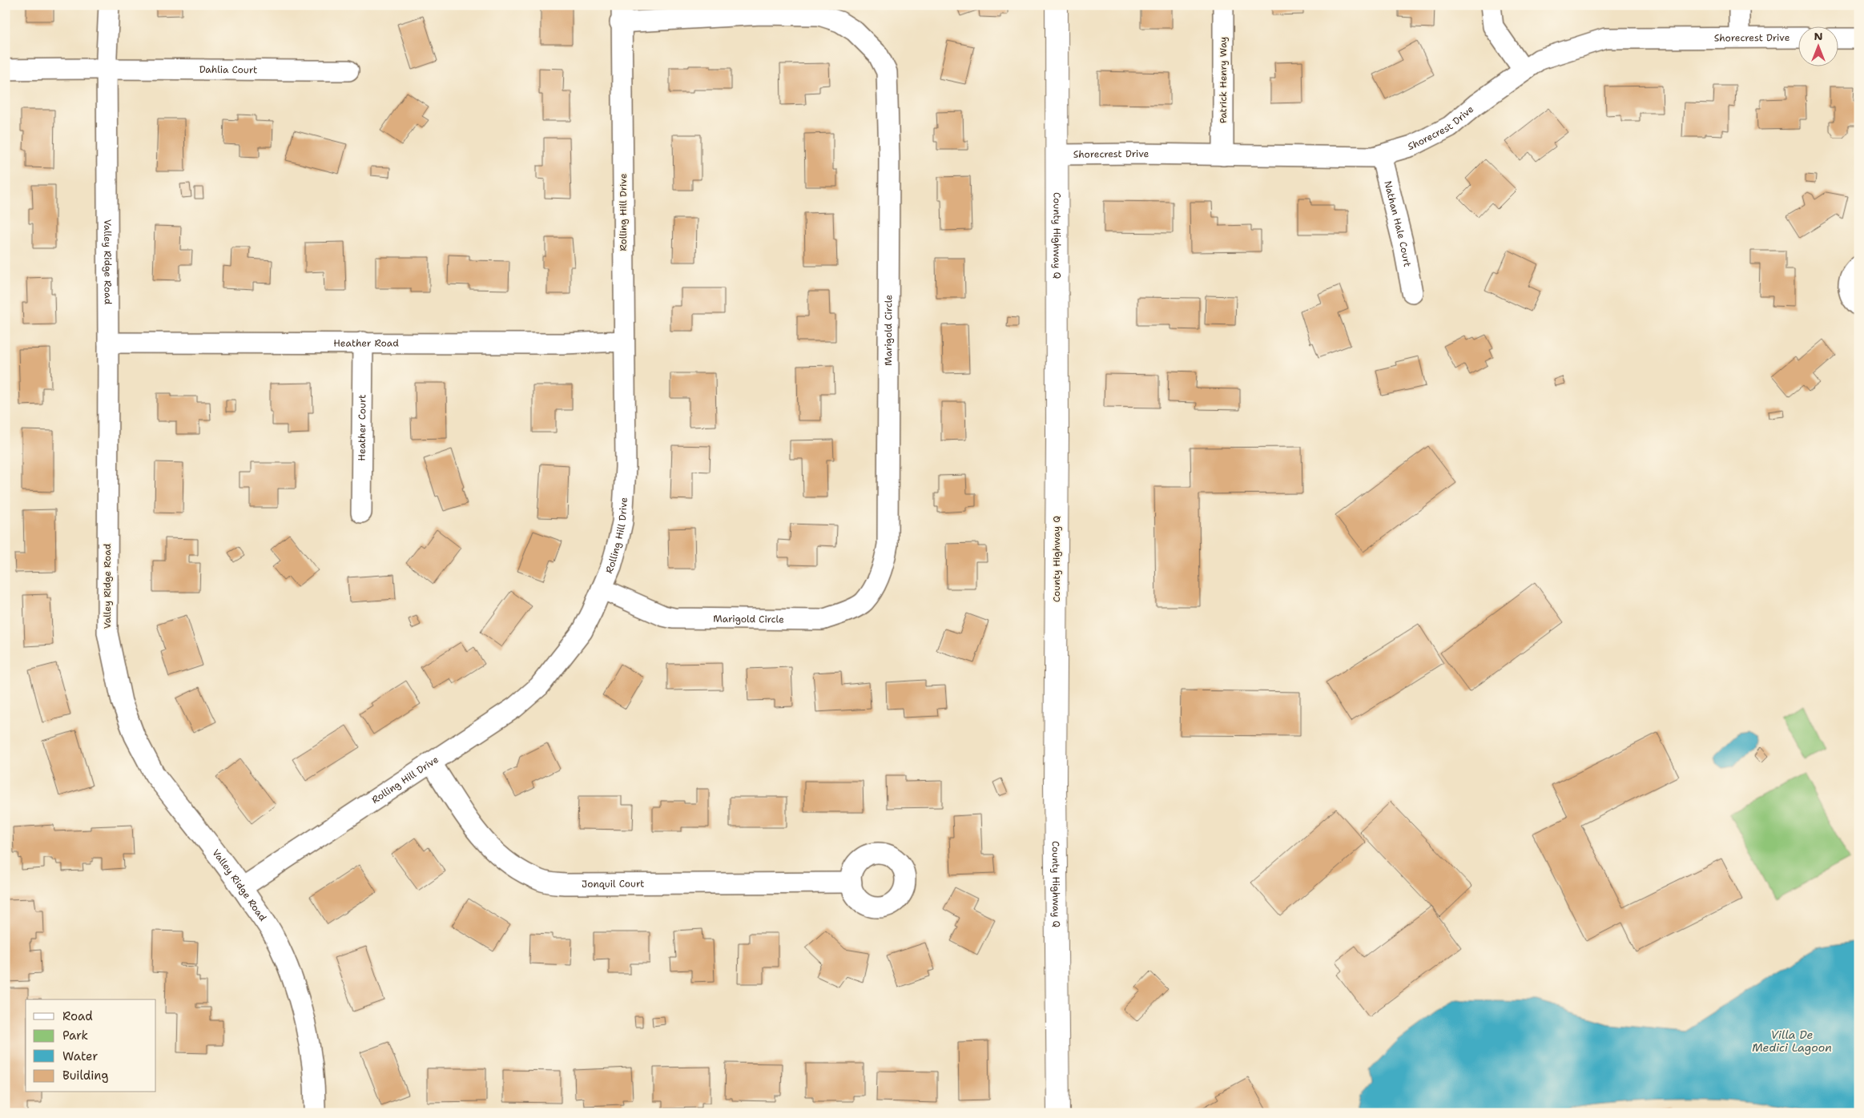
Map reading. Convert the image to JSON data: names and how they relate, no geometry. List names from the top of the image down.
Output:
{
  "streets": {
    "main road": ["County Highway Q"],
    "street": [
      "Shorecrest Drive",
      "Dahlia Court",
      "Patrick Henry Way",
      "Rolling Hill Drive",
      "Nathan Hale Court",
      "Valley Ridge Road",
      "Marigold Circle",
      "Heather Road",
      "Heather Court",
      "Jonquil Court"
    ]
  },
  "crossings": [
    ["Shorecrest Drive", "Patrick Henry Way"],
    ["Shorecrest Drive", "Nathan Hale Court"],
    ["Shorecrest Drive", "County Highway Q"],
    ["Dahlia Court", "Valley Ridge Road"],
    ["Rolling Hill Drive", "Valley Ridge Road"],
    ["Rolling Hill Drive", "Marigold Circle"],
    ["Rolling Hill Drive", "Heather Road"],
    ["Rolling Hill Drive", "Jonquil Court"],
    ["Valley Ridge Road", "Heather Road"],
    ["Heather Road", "Heather Court"]
  ],
  "water": ["Villa De Medici Lagoon"],
  "legend": [
    "Road",
    "Park",
    "Water",
    "Building"
  ],
  "north": "top"
}
